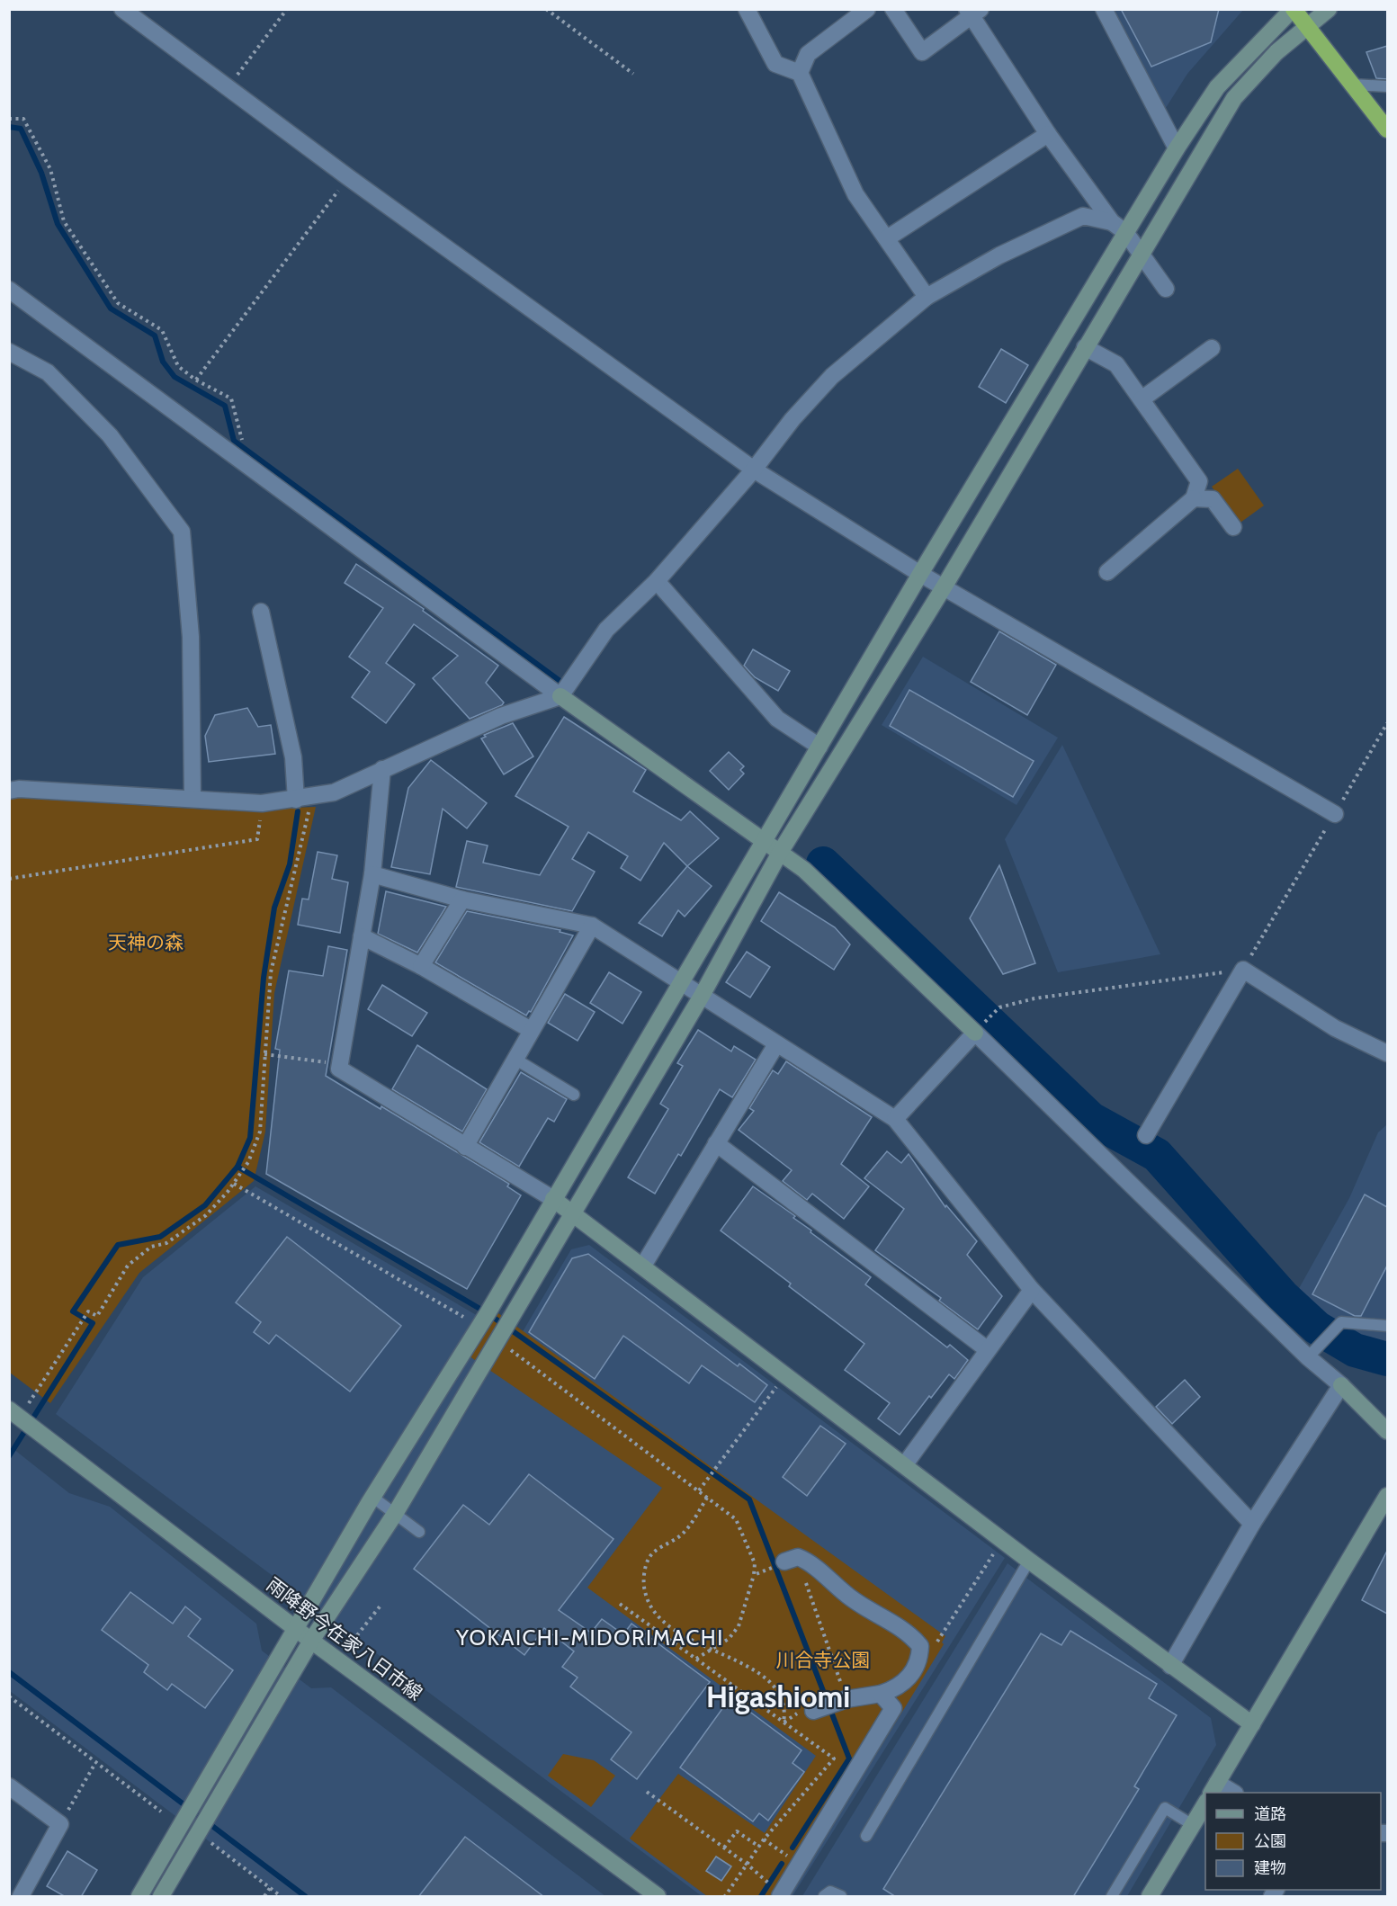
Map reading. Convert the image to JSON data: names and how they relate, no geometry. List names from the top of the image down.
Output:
{
  "streets": {
    "street": ["雨降野今在家八日市線"]
  },
  "districts": ["YOKAICHI-MIDORIMACHI", "Higashiomi"],
  "parks": ["天神の森", "川合寺公園"],
  "legend": ["道路", "公園", "建物"]
}
